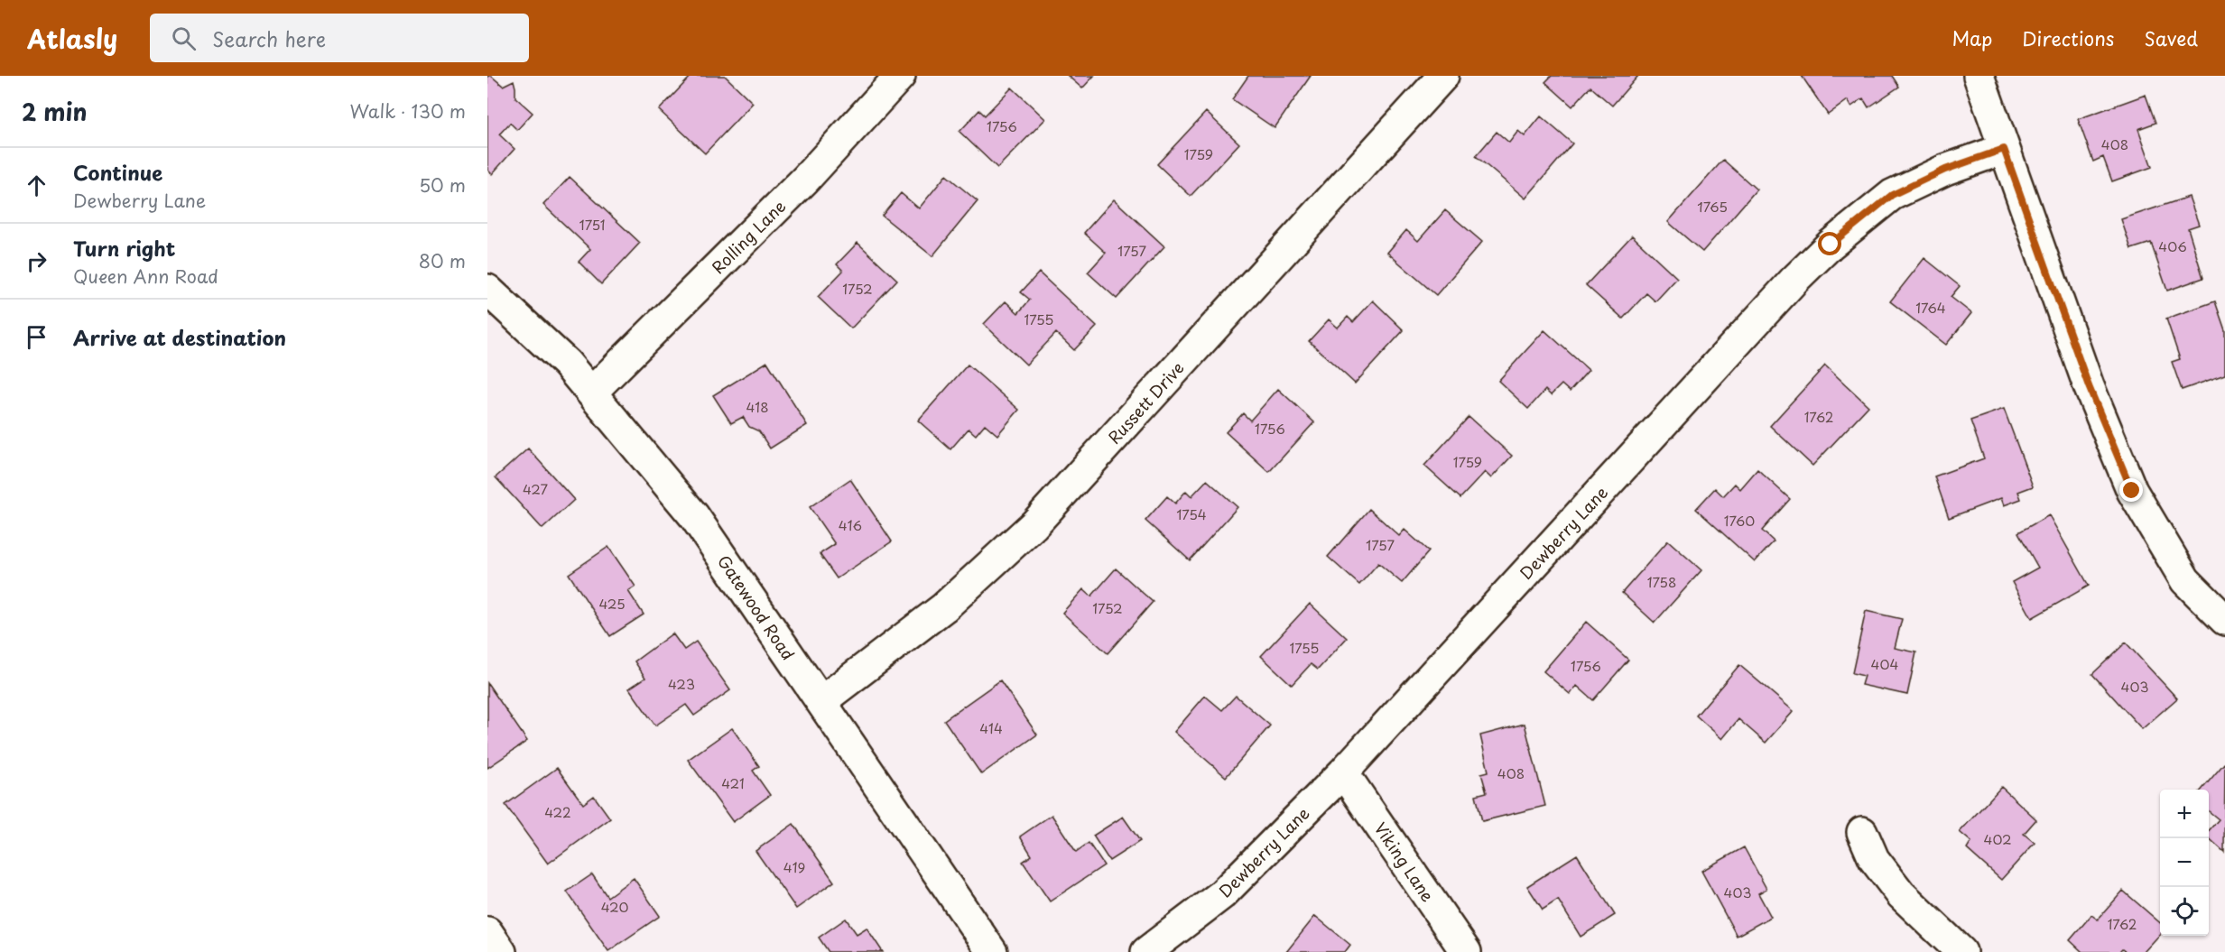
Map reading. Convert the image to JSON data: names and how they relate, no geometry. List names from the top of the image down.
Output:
{
  "streets": {
    "street": [
      "Rolling Lane",
      "Russett Drive",
      "Dewberry Lane",
      "Gatewood Road",
      "Viking Lane"
    ]
  },
  "crossings": [
    ["Rolling Lane", "Gatewood Road"],
    ["Russett Drive", "Gatewood Road"],
    ["Dewberry Lane", "Viking Lane"]
  ],
  "house_numbers": [
    "1756",
    "408",
    "1759",
    "1765",
    "1751",
    "406",
    "1757",
    "1752",
    "1764",
    "1755",
    "418",
    "1762",
    "1756",
    "1759",
    "427",
    "1754",
    "1760",
    "416",
    "1757",
    "1758",
    "425",
    "1752",
    "1755",
    "404",
    "1756",
    "423",
    "403",
    "414",
    "408",
    "421",
    "422",
    "402",
    "419",
    "403",
    "420",
    "1762"
  ],
  "page": {
    "header": "Atlasly",
    "search": "Search here",
    "nav": ["Map", "Directions", "Saved"],
    "heading": ["2 min", "Walk · 130 m"],
    "list": [
      ["Continue", "Dewberry Lane", "50 m"],
      ["Turn right", "Queen Ann Road", "80 m"],
      "Arrive at destination"
    ],
    "map_buttons": ["+", "−"]
  }
}
